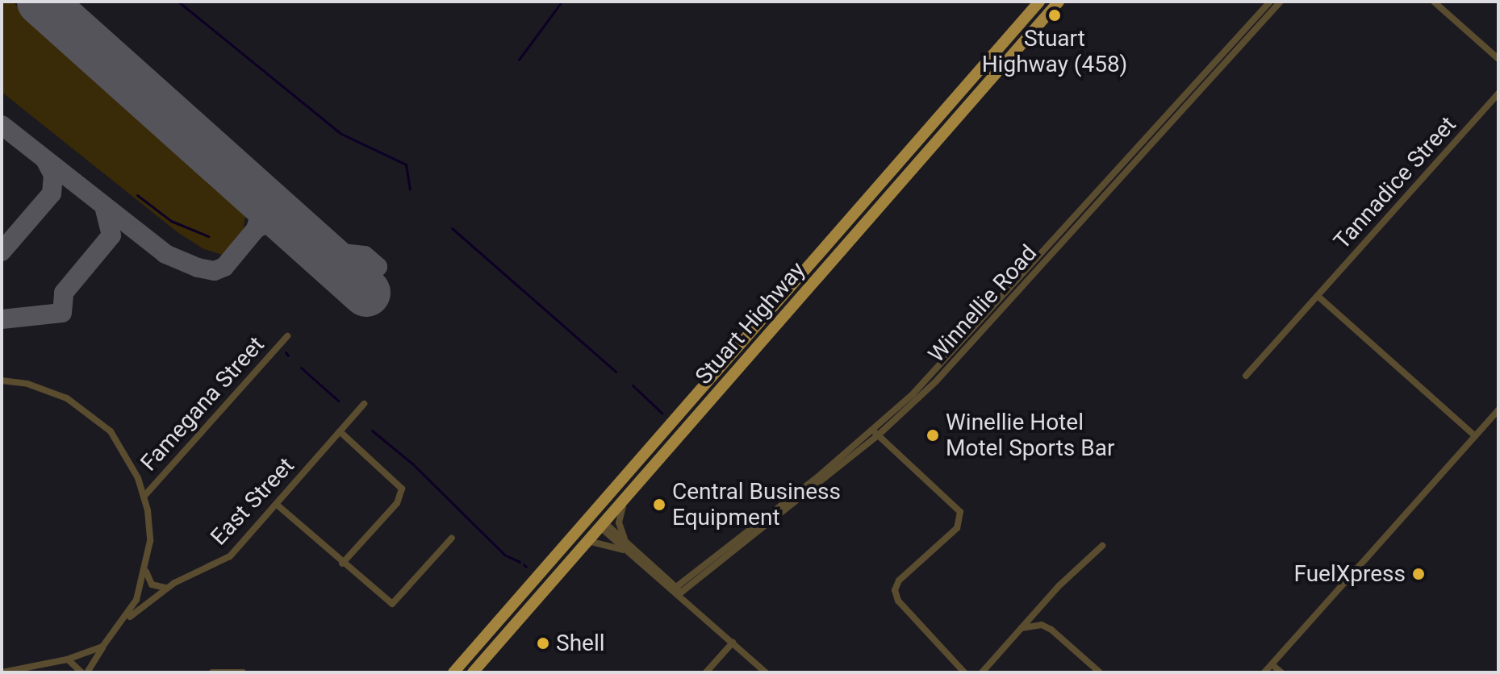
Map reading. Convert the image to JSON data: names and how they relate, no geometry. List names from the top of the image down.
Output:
{
  "streets": {
    "highway": ["Stuart Highway"],
    "street": [
      "Tannadice Street",
      "Winnellie Road",
      "Famegana Street",
      "East Street"
    ]
  },
  "places": [
    "Stuart Highway (458)",
    "Winellie Hotel Motel Sports Bar",
    "Central Business Equipment",
    "FuelXpress",
    "Shell"
  ]
}
